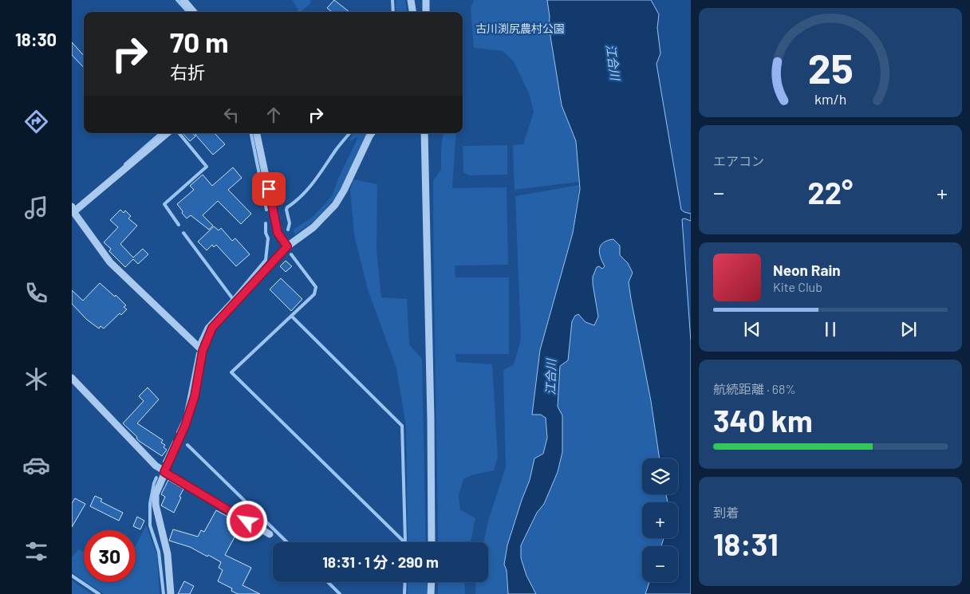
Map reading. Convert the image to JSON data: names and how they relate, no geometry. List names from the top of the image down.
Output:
{
  "water": ["江合川"],
  "parks": ["古川渕尻農村公園"],
  "page": {
    "tabs": "18:30",
    "turn": ["70 m", "右折"],
    "tile": [
      "エアコン",
      ["航続距離 · 68%", "340 km"],
      ["到着", "18:31"]
    ],
    "heat": ["−", "22°", "+"],
    "song": ["Neon Rain", "Kite Club"],
    "map_buttons": ["+", "−"],
    "limit": "30",
    "trip": "18:31 · 1 分 · 290 m",
    "gauge": ["25", "km/h"]
  }
}
